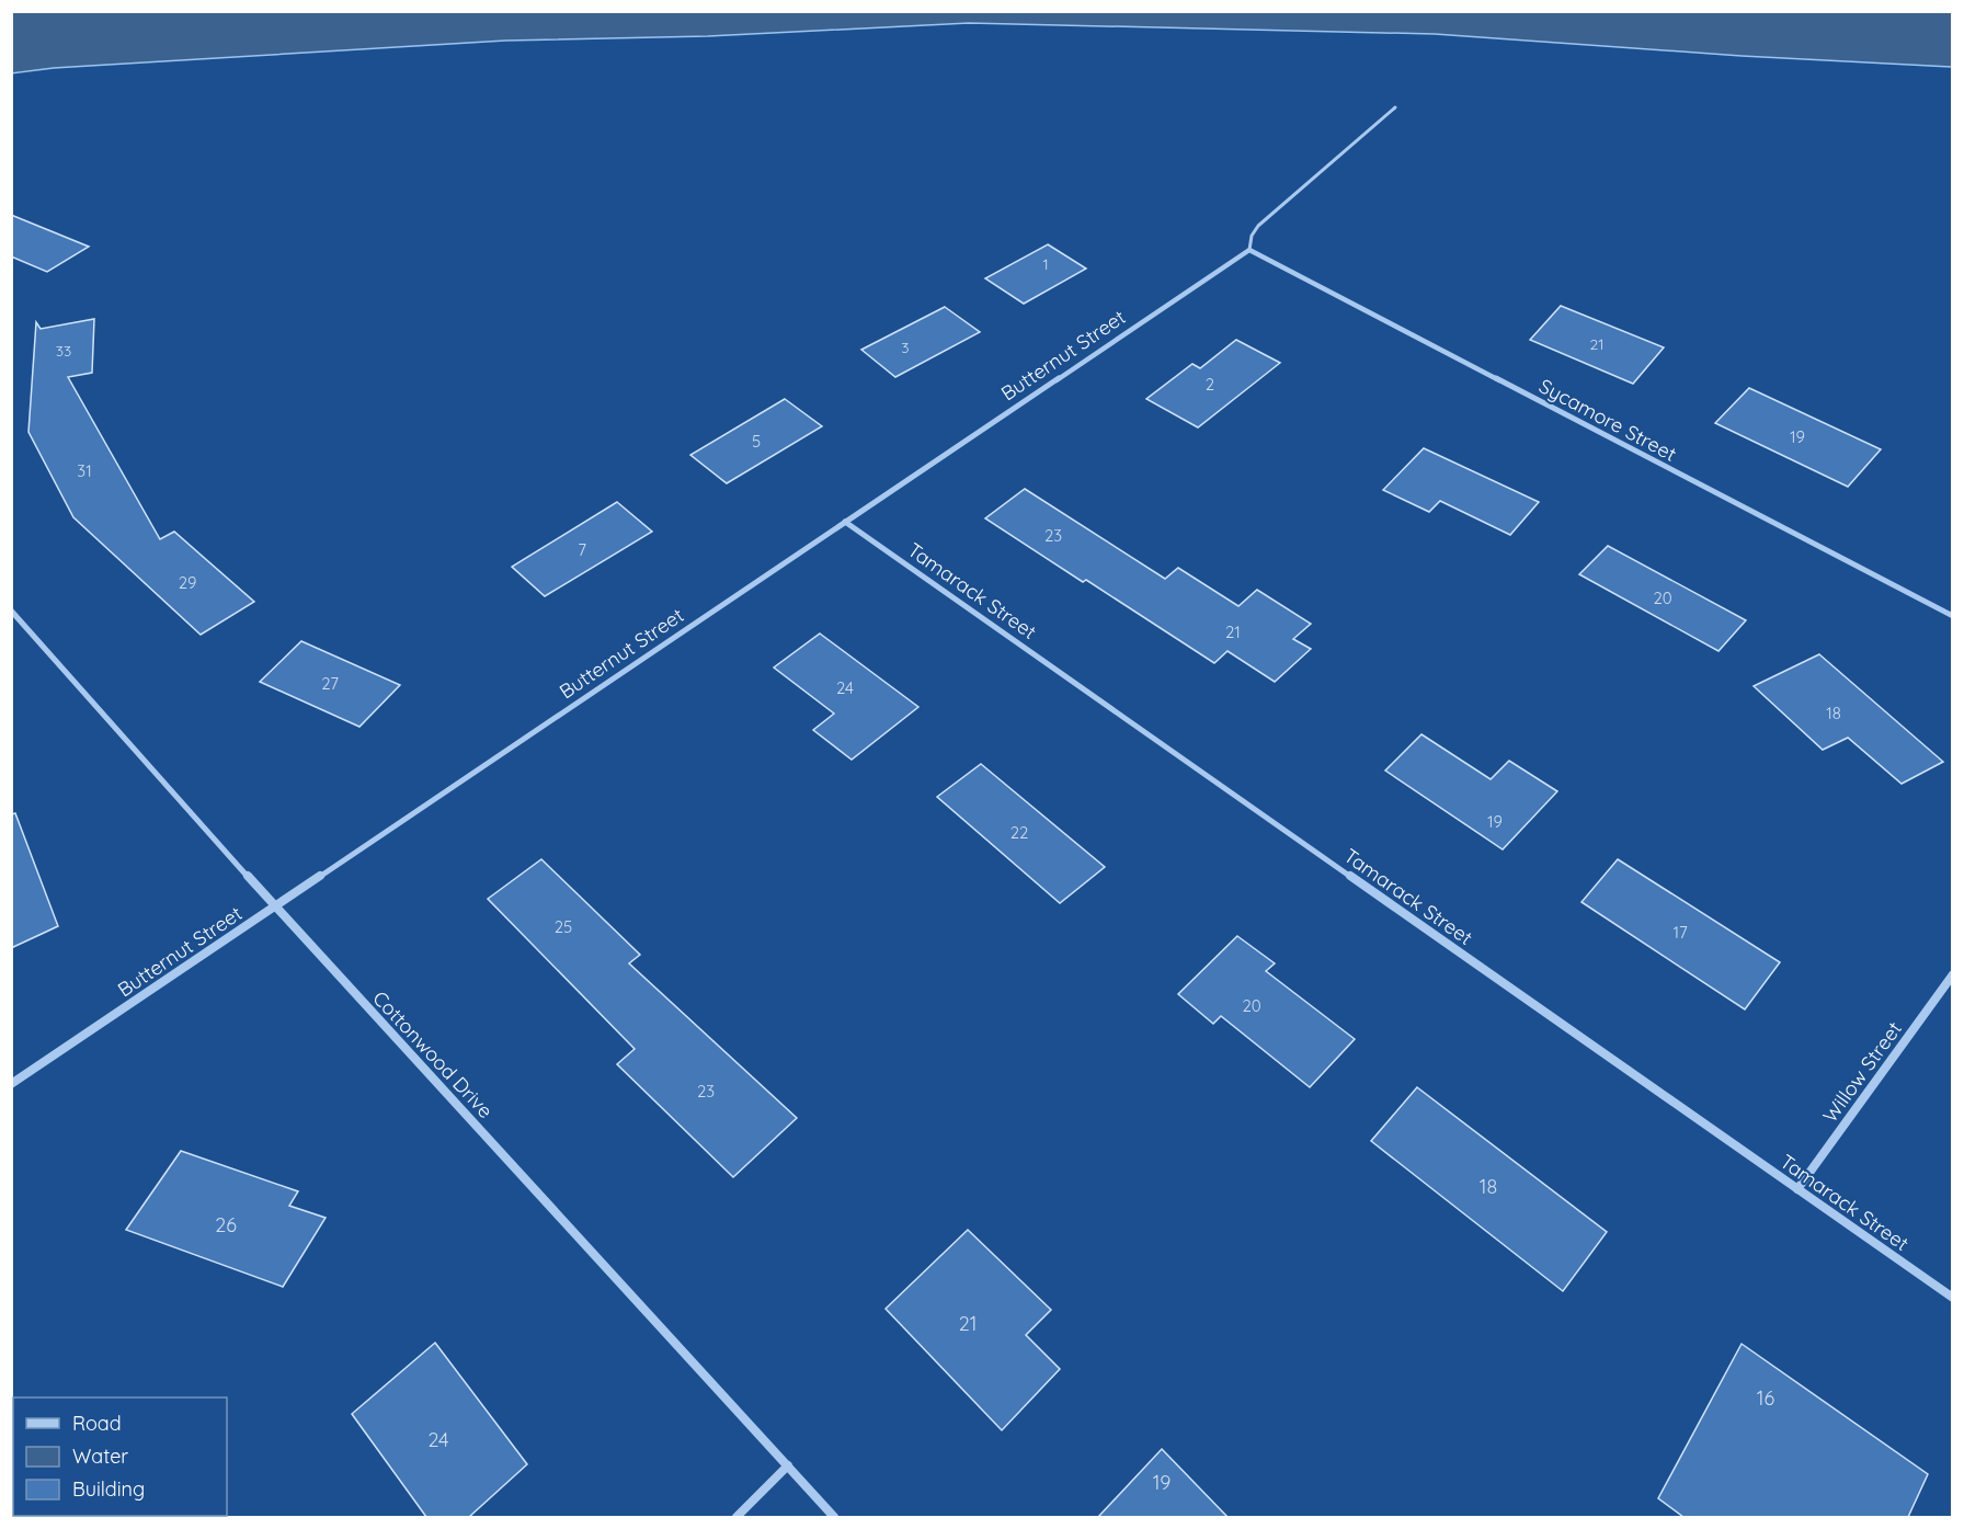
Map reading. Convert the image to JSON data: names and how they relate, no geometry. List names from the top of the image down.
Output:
{
  "streets": {
    "street": [
      "Butternut Street",
      "Sycamore Street",
      "Tamarack Street",
      "Cottonwood Drive",
      "Willow Street"
    ]
  },
  "crossings": [
    ["Butternut Street", "Sycamore Street"],
    ["Butternut Street", "Tamarack Street"],
    ["Butternut Street", "Cottonwood Drive"],
    ["Tamarack Street", "Willow Street"]
  ],
  "house_numbers": [
    "1",
    "21",
    "3",
    "33",
    "2",
    "19",
    "5",
    "31",
    "23",
    "7",
    "29",
    "20",
    "21",
    "27",
    "24",
    "18",
    "19",
    "22",
    "25",
    "17",
    "20",
    "23",
    "18",
    "26",
    "21",
    "16",
    "24",
    "19"
  ],
  "legend": ["Road", "Water", "Building"]
}
